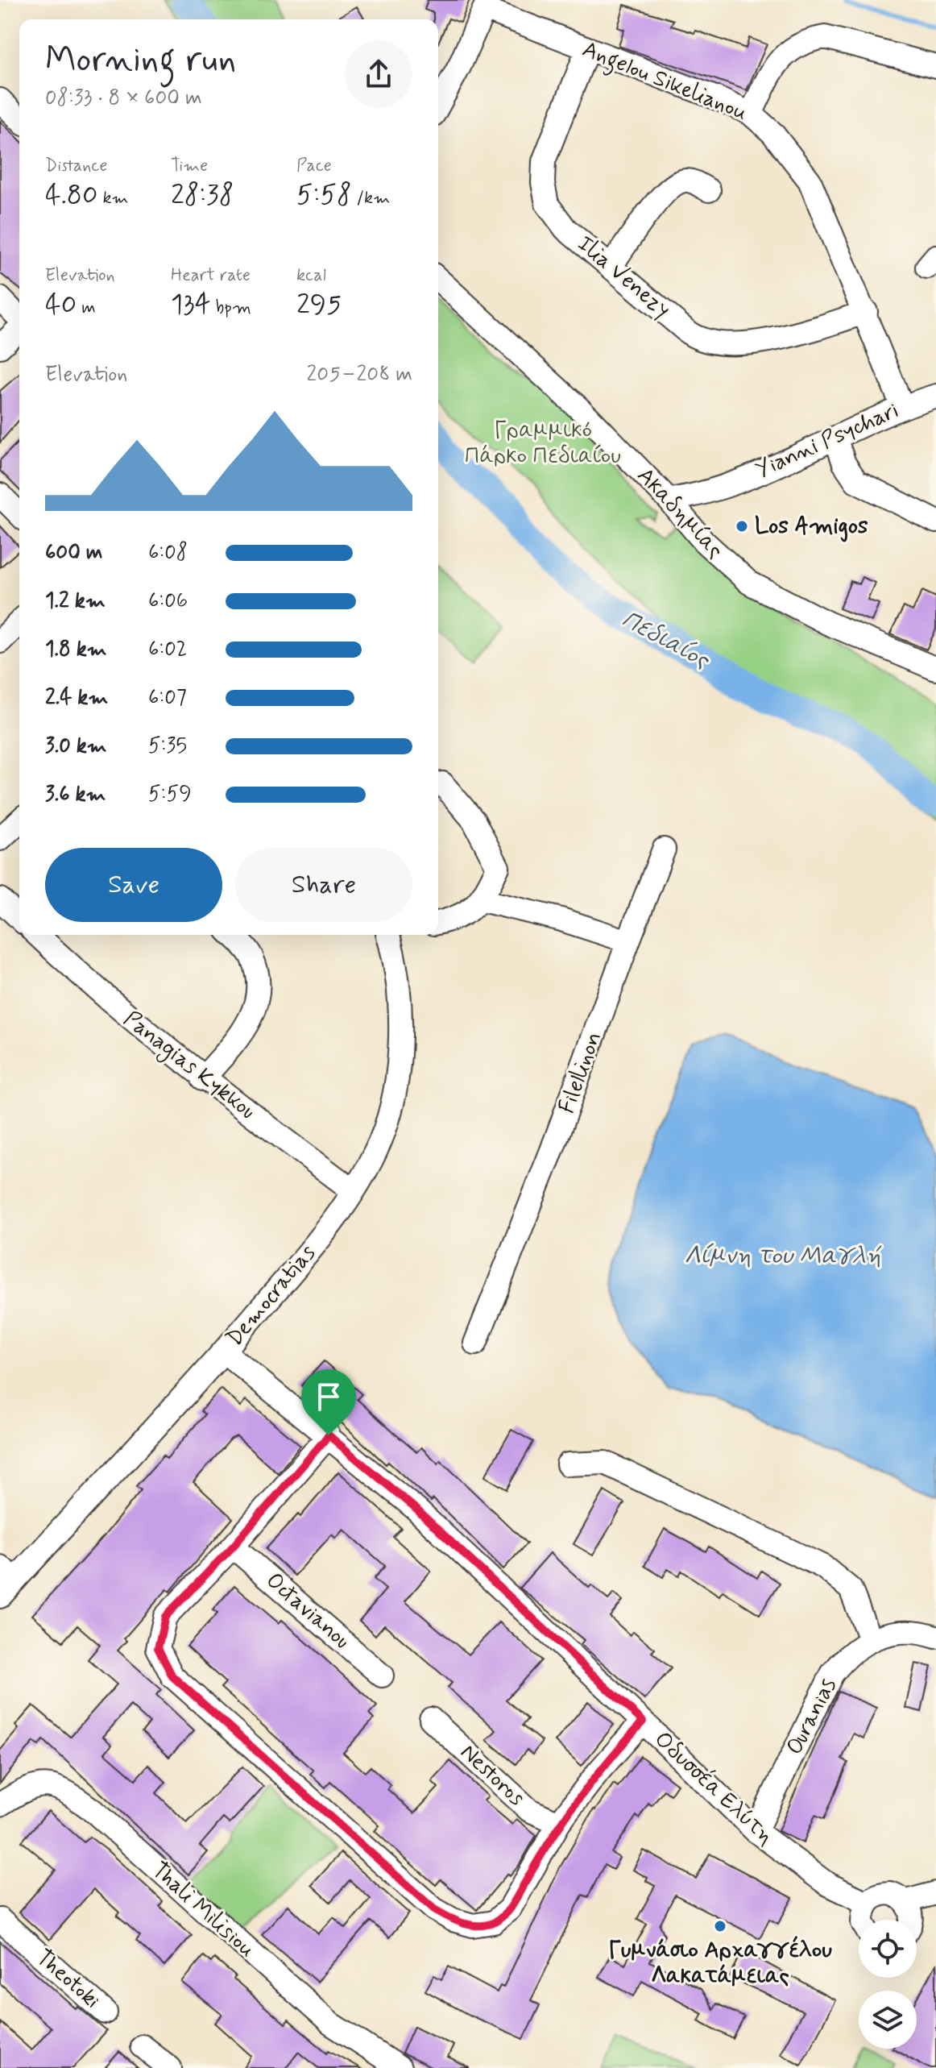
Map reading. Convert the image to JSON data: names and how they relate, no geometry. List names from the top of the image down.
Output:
{
  "streets": {
    "street": [
      "Angelou Sikelianou",
      "Ilia Venezy",
      "Yianni Psychari",
      "Ακαδημίας",
      "Panagias Kykkou",
      "Filellinon",
      "Democratias",
      "Octavianou",
      "Ouranias",
      "Nestoros",
      "Οδυσσέα Ελύτη",
      "Thali Milisiou",
      "Theotoki"
    ]
  },
  "crossings": [
    ["Angelou Sikelianou", "Ilia Venezy"],
    ["Angelou Sikelianou", "Yianni Psychari"],
    ["Yianni Psychari", "Ακαδημίας"],
    ["Panagias Kykkou", "Democratias"],
    ["Democratias", "Οδυσσέα Ελύτη"],
    ["Ouranias", "Οδυσσέα Ελύτη"]
  ],
  "water": ["Πεδιαίος", "Λίμνη του Μαγλή"],
  "parks": ["Γραμμικό Πάρκο Πεδιαίου"],
  "places": ["Los Amigos", "Γυμνάσιο Αρχαγγέλου Λακατάμειας"],
  "page": {
    "heading": ["Morning run", "08:33 · 8 × 600 m"],
    "stats": [
      ["Distance", "4.80 km"],
      ["Time", "28:38"],
      ["Pace", "5:58 /km"],
      ["Elevation", "40 m"],
      ["Heart rate", "134 bpm"],
      ["kcal", "295"]
    ],
    "chart": ["Elevation", "205–208 m"],
    "list": [
      {
        "name": "600 m",
        "note": "6:08"
      },
      {
        "name": "1.2 km",
        "note": "6:06"
      },
      {
        "name": "1.8 km",
        "note": "6:02"
      },
      {
        "name": "2.4 km",
        "note": "6:07"
      },
      {
        "name": "3.0 km",
        "note": "5:35"
      },
      {
        "name": "3.6 km",
        "note": "5:59"
      }
    ],
    "buttons": ["Save", "Share"]
  }
}
